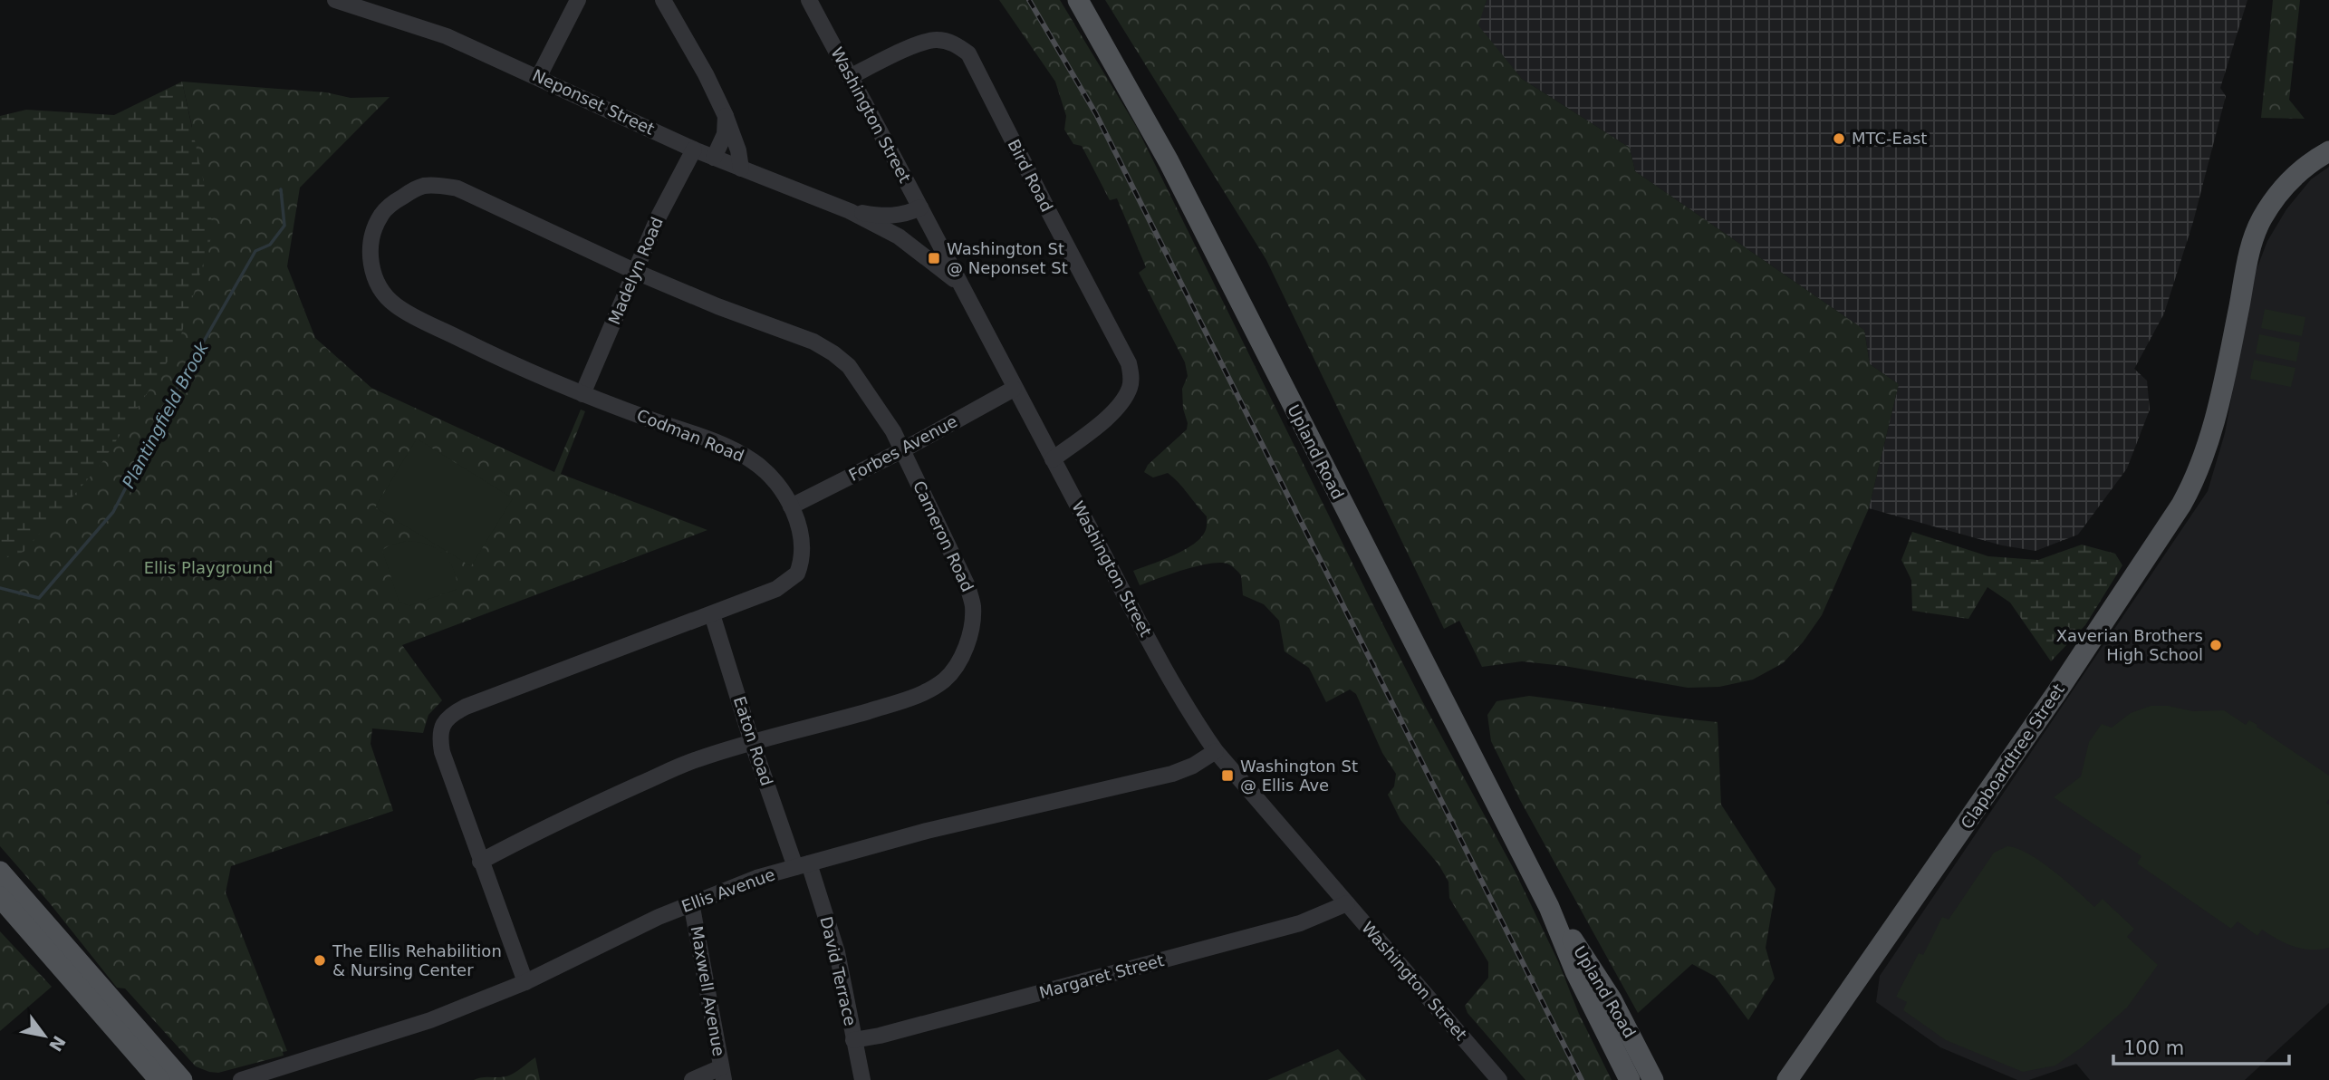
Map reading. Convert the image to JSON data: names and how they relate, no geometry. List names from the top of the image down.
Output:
{
  "streets": {
    "main road": ["Upland Road", "Clapboardtree Street"],
    "street": [
      "Neponset Street",
      "Washington Street",
      "Bird Road",
      "Madelyn Road",
      "Codman Road",
      "Forbes Avenue",
      "Cameron Road",
      "Eaton Road",
      "Ellis Avenue",
      "David Terrace",
      "Margaret Street",
      "Maxwell Avenue"
    ]
  },
  "crossings": [
    ["Neponset Street", "Washington Street"],
    ["Neponset Street", "Madelyn Road"],
    ["Washington Street", "Bird Road"],
    ["Washington Street", "Forbes Avenue"],
    ["Washington Street", "Ellis Avenue"],
    ["Washington Street", "Margaret Street"],
    ["Madelyn Road", "Codman Road"],
    ["Madelyn Road", "Cameron Road"],
    ["Codman Road", "Forbes Avenue"],
    ["Codman Road", "Cameron Road"],
    ["Codman Road", "Eaton Road"],
    ["Codman Road", "Ellis Avenue"],
    ["Forbes Avenue", "Cameron Road"],
    ["Cameron Road", "Eaton Road"],
    ["Eaton Road", "Ellis Avenue"],
    ["Eaton Road", "David Terrace"],
    ["Ellis Avenue", "David Terrace"],
    ["Ellis Avenue", "Maxwell Avenue"],
    ["David Terrace", "Margaret Street"]
  ],
  "water": ["Plantingfield Brook"],
  "parks": ["Ellis Playground"],
  "places": {
    "other": ["MTC-East", "Xaverian Brothers High School", "The Ellis Rehabilition & Nursing Center"],
    "transit": ["Washington St @ Neponset St", "Washington St @ Ellis Ave"]
  },
  "scale_bar": "100 m",
  "north": "bottom right"
}
